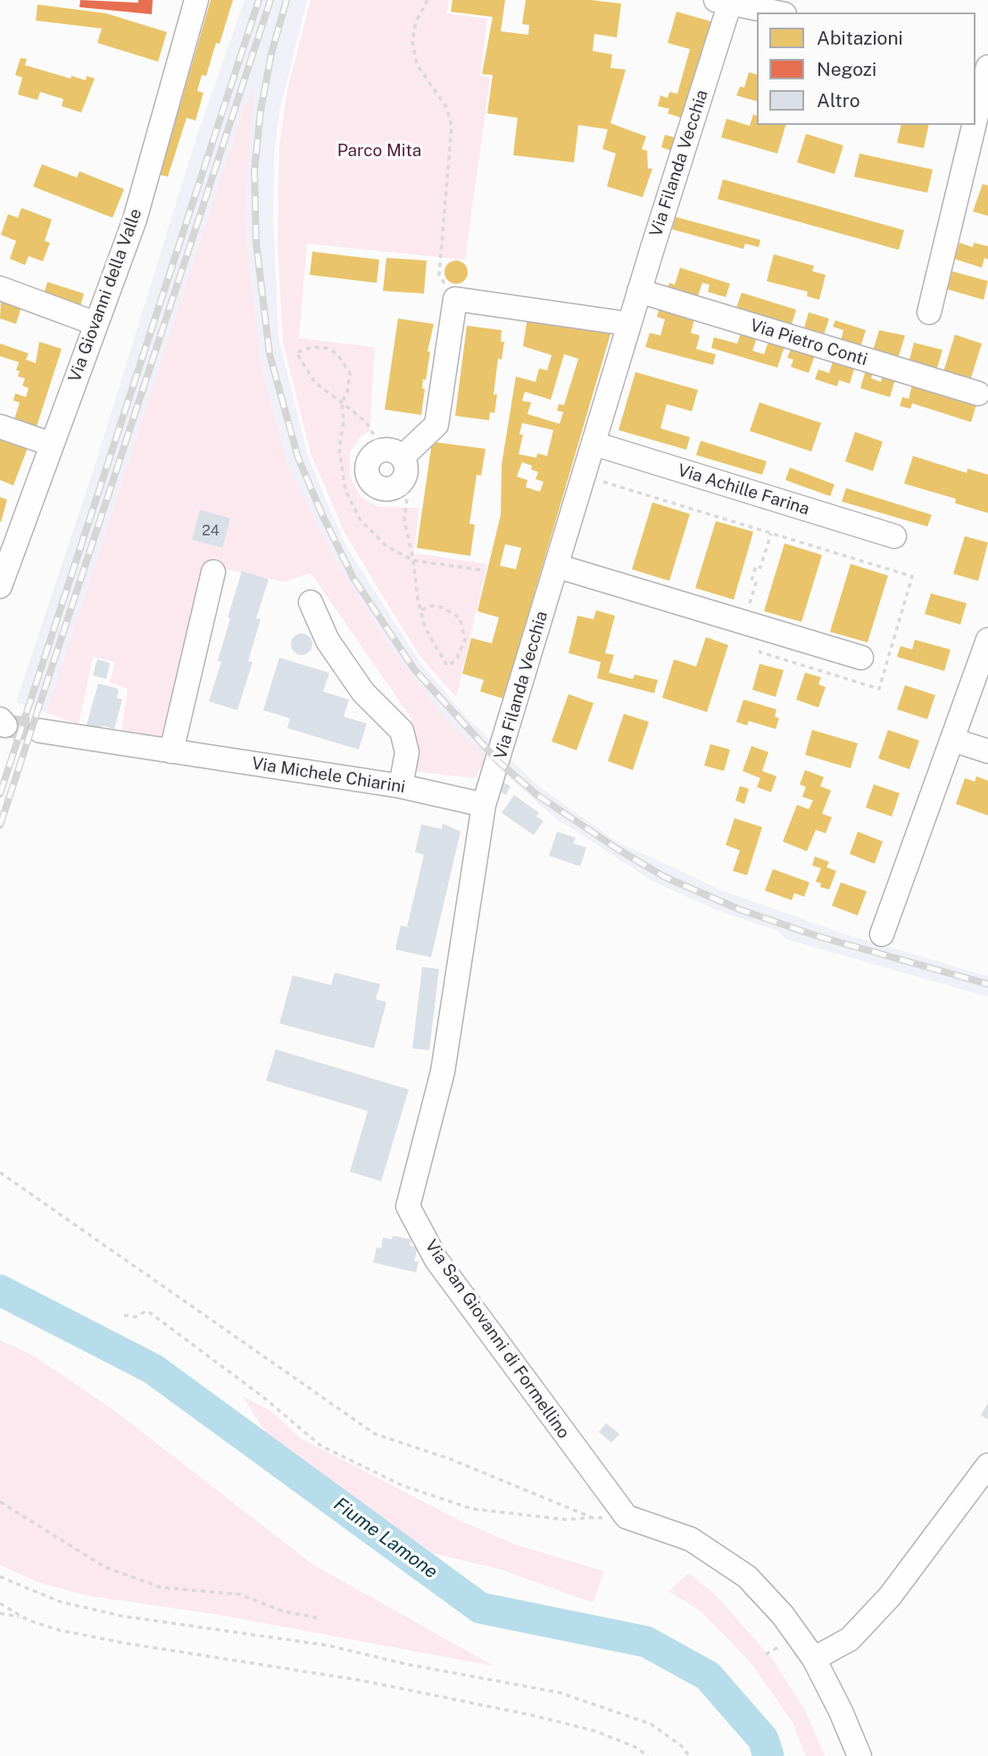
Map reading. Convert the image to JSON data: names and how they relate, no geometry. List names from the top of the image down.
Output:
{
  "streets": {
    "street": [
      "Via Filanda Vecchia",
      "Via Giovanni della Valle",
      "Via Pietro Conti",
      "Via Achille Farina",
      "Via Michele Chiarini",
      "Via San Giovanni di Formellino"
    ]
  },
  "crossings": [
    ["Via Filanda Vecchia", "Via Pietro Conti"],
    ["Via Filanda Vecchia", "Via Achille Farina"],
    ["Via Filanda Vecchia", "Via Michele Chiarini"],
    ["Via Filanda Vecchia", "Via San Giovanni di Formellino"],
    ["Via Michele Chiarini", "Via San Giovanni di Formellino"]
  ],
  "water": ["Fiume Lamone"],
  "parks": ["Parco Mita"],
  "house_numbers": ["24"],
  "legend": ["Abitazioni", "Negozi", "Altro"]
}
